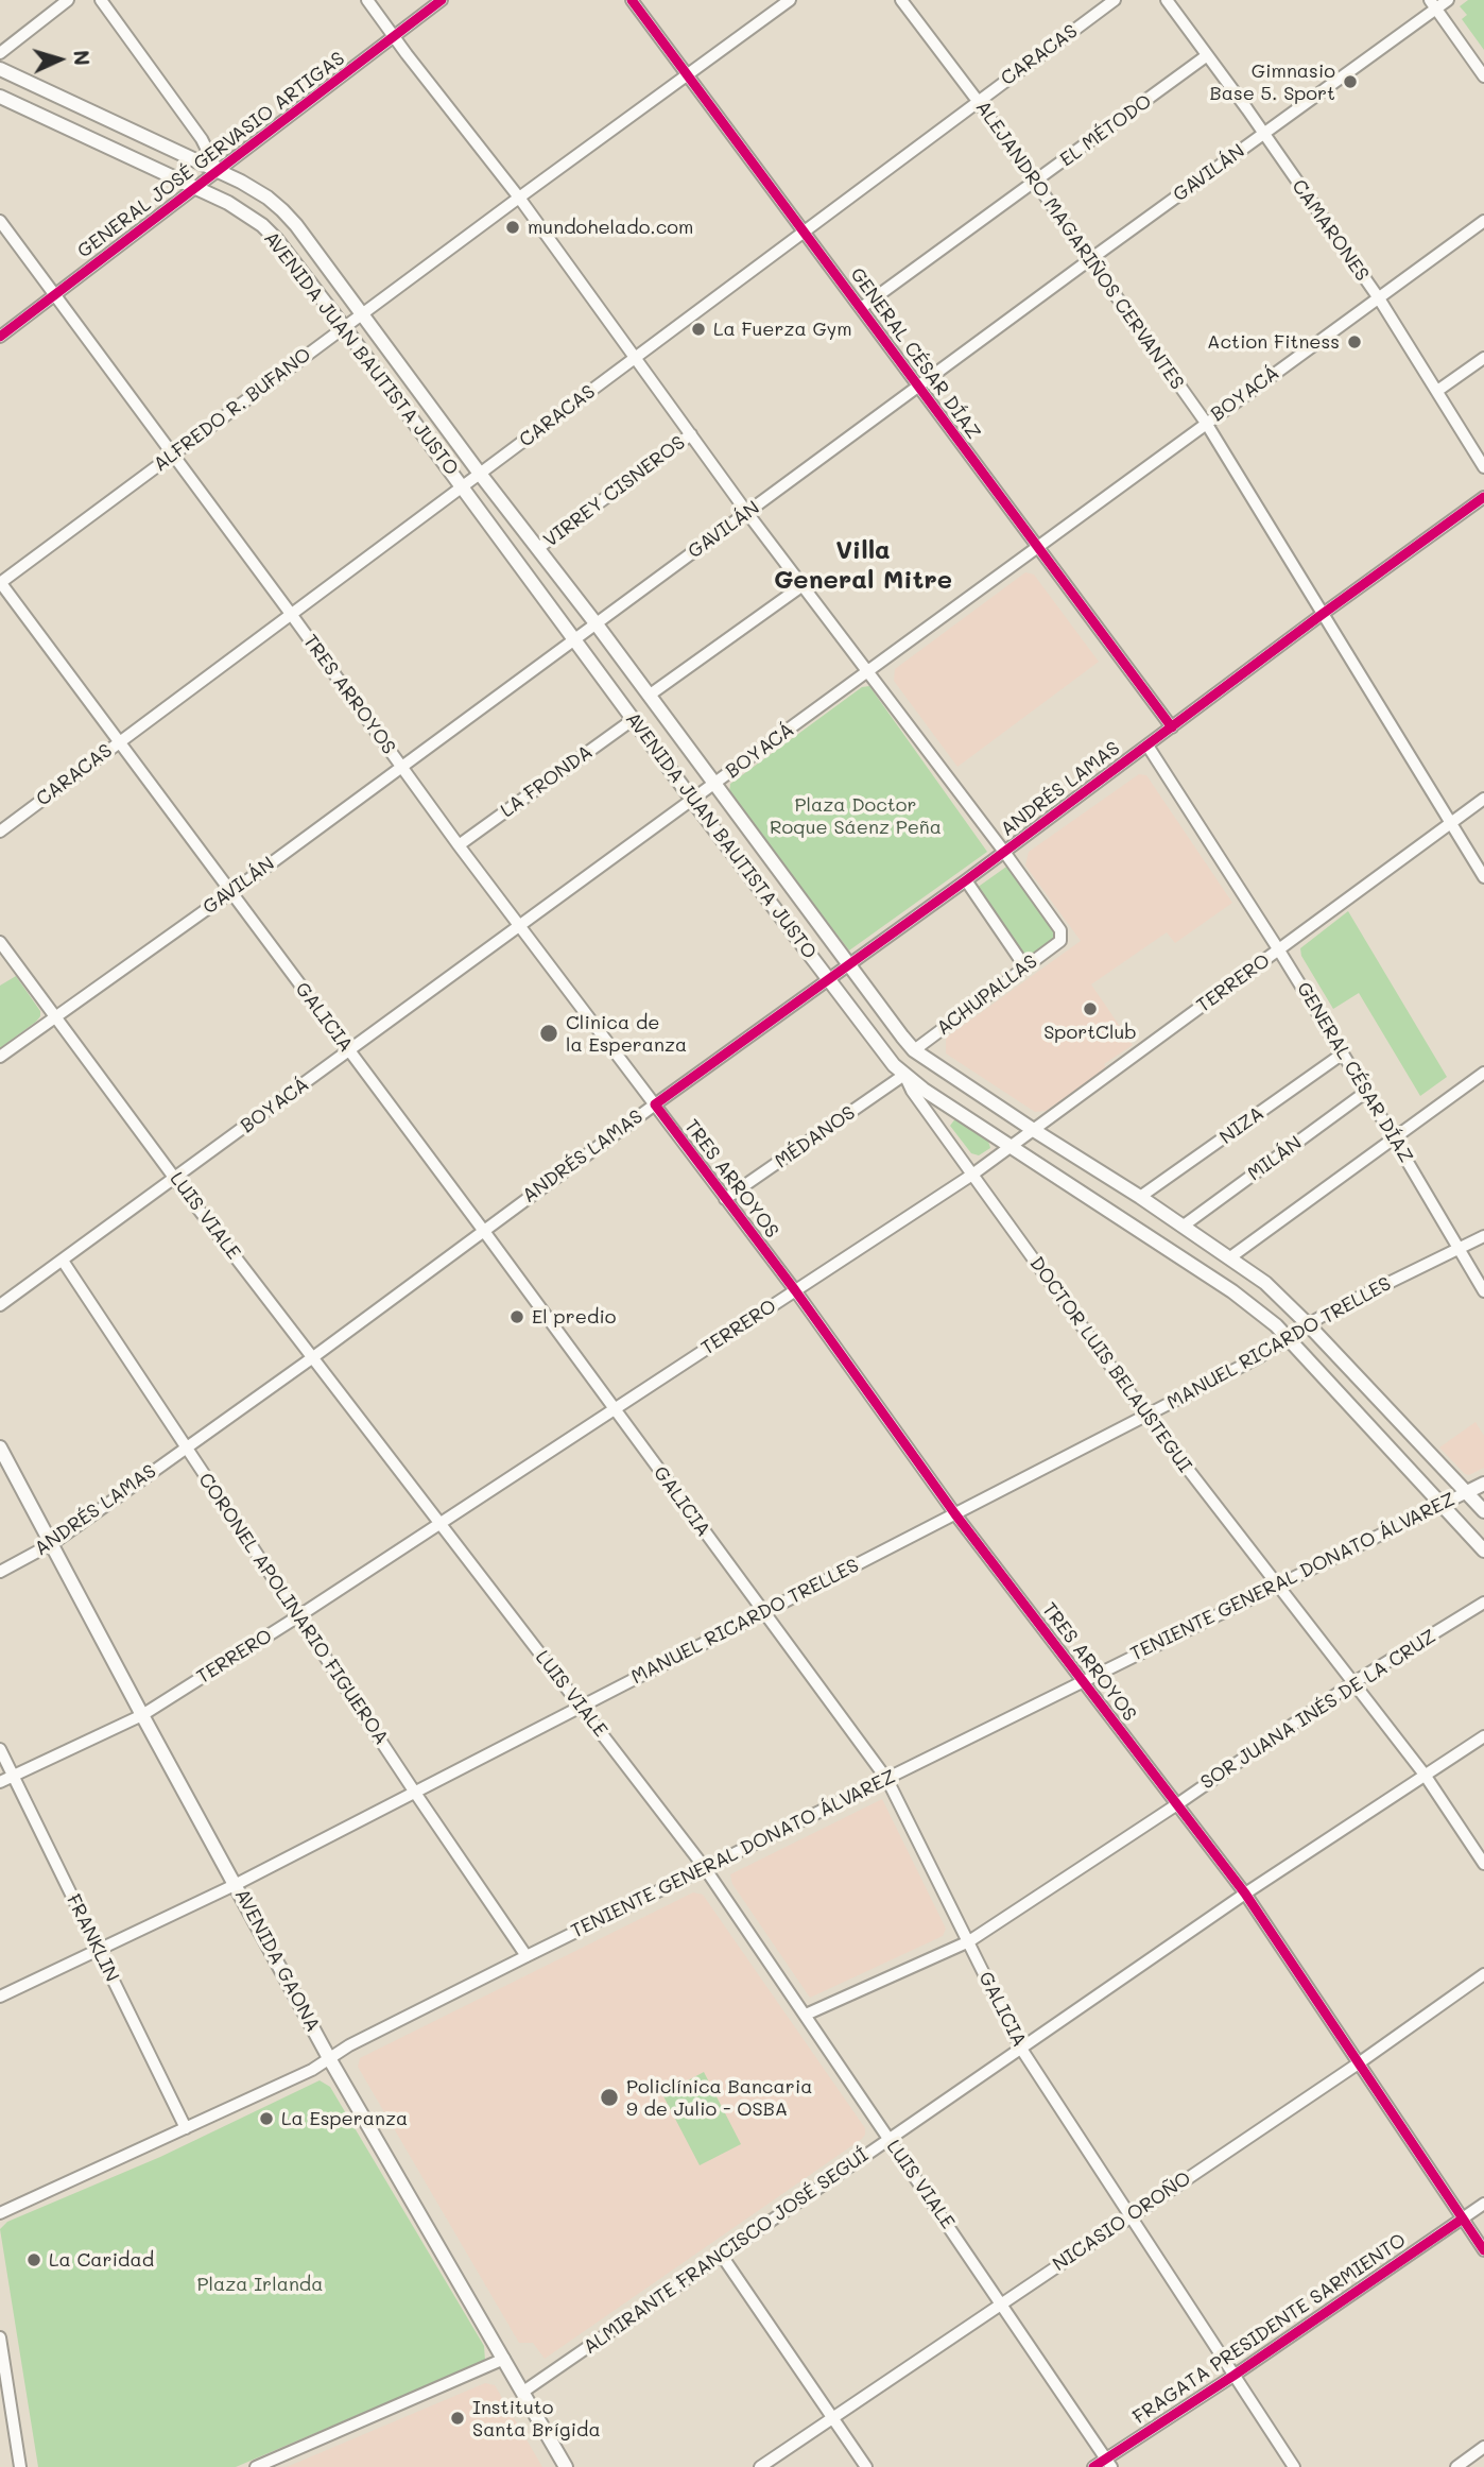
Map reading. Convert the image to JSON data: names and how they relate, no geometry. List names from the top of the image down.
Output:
{
  "streets": {
    "main road": ["AVENIDA JUAN BAUTISTA JUSTO", "AVENIDA GAONA"],
    "street": [
      "CARACAS",
      "EL MÉTODO",
      "GENERAL JOSÉ GERVASIO ARTIGAS",
      "GAVILÁN",
      "CAMARONES",
      "ALEJANDRO MAGARIÑOS CERVANTES",
      "GENERAL CÉSAR DÍAZ",
      "BOYACÁ",
      "ALFREDO R. BUFANO",
      "VIRREY CISNEROS",
      "TRES ARROYOS",
      "LA FRONDA",
      "ANDRÉS LAMAS",
      "TERRERO",
      "ACHUPALLAS",
      "GALICIA",
      "NIZA",
      "MÉDANOS",
      "MILÁN",
      "LUIS VIALE",
      "MANUEL RICARDO TRELLES",
      "DOCTOR LUIS BELAUSTEGUI",
      "TENIENTE GENERAL DONATO ÁLVAREZ",
      "CORONEL APOLINARIO FIGUEROA",
      "SOR JUANA INÉS DE LA CRUZ",
      "FRANKLIN",
      "NICASIO OROÑO",
      "ALMIRANTE FRANCISCO JOSÉ SEGUÍ",
      "FRAGATA PRESIDENTE SARMIENTO"
    ]
  },
  "crossings": [
    ["CARACAS", "ALEJANDRO MAGARIÑOS CERVANTES"],
    ["CARACAS", "AVENIDA JUAN BAUTISTA JUSTO"],
    ["CARACAS", "GENERAL CÉSAR DÍAZ"],
    ["CARACAS", "TRES ARROYOS"],
    ["CARACAS", "GALICIA"],
    ["EL MÉTODO", "CAMARONES"],
    ["EL MÉTODO", "ALEJANDRO MAGARIÑOS CERVANTES"],
    ["EL MÉTODO", "GENERAL CÉSAR DÍAZ"],
    ["GENERAL JOSÉ GERVASIO ARTIGAS", "AVENIDA JUAN BAUTISTA JUSTO"],
    ["GENERAL JOSÉ GERVASIO ARTIGAS", "TRES ARROYOS"],
    ["GAVILÁN", "CAMARONES"],
    ["GAVILÁN", "ALEJANDRO MAGARIÑOS CERVANTES"],
    ["GAVILÁN", "AVENIDA JUAN BAUTISTA JUSTO"],
    ["GAVILÁN", "GENERAL CÉSAR DÍAZ"],
    ["GAVILÁN", "TRES ARROYOS"],
    ["GAVILÁN", "GALICIA"],
    ["GAVILÁN", "LUIS VIALE"],
    ["CAMARONES", "BOYACÁ"],
    ["ALEJANDRO MAGARIÑOS CERVANTES", "BOYACÁ"],
    ["ALEJANDRO MAGARIÑOS CERVANTES", "ANDRÉS LAMAS"],
    ["ALEJANDRO MAGARIÑOS CERVANTES", "TERRERO"],
    ["AVENIDA JUAN BAUTISTA JUSTO", "BOYACÁ"],
    ["AVENIDA JUAN BAUTISTA JUSTO", "ALFREDO R. BUFANO"],
    ["AVENIDA JUAN BAUTISTA JUSTO", "VIRREY CISNEROS"],
    ["AVENIDA JUAN BAUTISTA JUSTO", "LA FRONDA"],
    ["AVENIDA JUAN BAUTISTA JUSTO", "ANDRÉS LAMAS"],
    ["AVENIDA JUAN BAUTISTA JUSTO", "TERRERO"],
    ["AVENIDA JUAN BAUTISTA JUSTO", "ACHUPALLAS"],
    ["AVENIDA JUAN BAUTISTA JUSTO", "NIZA"],
    ["AVENIDA JUAN BAUTISTA JUSTO", "MÉDANOS"],
    ["AVENIDA JUAN BAUTISTA JUSTO", "MILÁN"],
    ["AVENIDA JUAN BAUTISTA JUSTO", "MANUEL RICARDO TRELLES"],
    ["AVENIDA JUAN BAUTISTA JUSTO", "DOCTOR LUIS BELAUSTEGUI"],
    ["AVENIDA JUAN BAUTISTA JUSTO", "TENIENTE GENERAL DONATO ÁLVAREZ"],
    ["GENERAL CÉSAR DÍAZ", "BOYACÁ"],
    ["GENERAL CÉSAR DÍAZ", "ALFREDO R. BUFANO"],
    ["GENERAL CÉSAR DÍAZ", "ANDRÉS LAMAS"],
    ["GENERAL CÉSAR DÍAZ", "TERRERO"],
    ["GENERAL CÉSAR DÍAZ", "NIZA"],
    ["GENERAL CÉSAR DÍAZ", "MILÁN"],
    ["GENERAL CÉSAR DÍAZ", "MANUEL RICARDO TRELLES"],
    ["BOYACÁ", "TRES ARROYOS"],
    ["BOYACÁ", "GALICIA"],
    ["BOYACÁ", "LUIS VIALE"],
    ["BOYACÁ", "CORONEL APOLINARIO FIGUEROA"],
    ["ALFREDO R. BUFANO", "TRES ARROYOS"],
    ["ALFREDO R. BUFANO", "GALICIA"],
    ["TRES ARROYOS", "LA FRONDA"],
    ["TRES ARROYOS", "ANDRÉS LAMAS"],
    ["TRES ARROYOS", "TERRERO"],
    ["TRES ARROYOS", "MÉDANOS"],
    ["TRES ARROYOS", "MANUEL RICARDO TRELLES"],
    ["TRES ARROYOS", "TENIENTE GENERAL DONATO ÁLVAREZ"],
    ["TRES ARROYOS", "SOR JUANA INÉS DE LA CRUZ"],
    ["TRES ARROYOS", "NICASIO OROÑO"],
    ["TRES ARROYOS", "ALMIRANTE FRANCISCO JOSÉ SEGUÍ"],
    ["TRES ARROYOS", "FRAGATA PRESIDENTE SARMIENTO"],
    ["ANDRÉS LAMAS", "ACHUPALLAS"],
    ["ANDRÉS LAMAS", "GALICIA"],
    ["ANDRÉS LAMAS", "LUIS VIALE"],
    ["ANDRÉS LAMAS", "CORONEL APOLINARIO FIGUEROA"],
    ["ANDRÉS LAMAS", "AVENIDA GAONA"],
    ["TERRERO", "GALICIA"],
    ["TERRERO", "LUIS VIALE"],
    ["TERRERO", "DOCTOR LUIS BELAUSTEGUI"],
    ["TERRERO", "CORONEL APOLINARIO FIGUEROA"],
    ["TERRERO", "FRANKLIN"],
    ["TERRERO", "AVENIDA GAONA"],
    ["GALICIA", "MANUEL RICARDO TRELLES"],
    ["GALICIA", "TENIENTE GENERAL DONATO ÁLVAREZ"],
    ["GALICIA", "SOR JUANA INÉS DE LA CRUZ"],
    ["GALICIA", "NICASIO OROÑO"],
    ["GALICIA", "ALMIRANTE FRANCISCO JOSÉ SEGUÍ"],
    ["GALICIA", "FRAGATA PRESIDENTE SARMIENTO"],
    ["MÉDANOS", "DOCTOR LUIS BELAUSTEGUI"],
    ["LUIS VIALE", "MANUEL RICARDO TRELLES"],
    ["LUIS VIALE", "TENIENTE GENERAL DONATO ÁLVAREZ"],
    ["LUIS VIALE", "SOR JUANA INÉS DE LA CRUZ"],
    ["LUIS VIALE", "NICASIO OROÑO"],
    ["LUIS VIALE", "ALMIRANTE FRANCISCO JOSÉ SEGUÍ"],
    ["LUIS VIALE", "FRAGATA PRESIDENTE SARMIENTO"],
    ["MANUEL RICARDO TRELLES", "DOCTOR LUIS BELAUSTEGUI"],
    ["MANUEL RICARDO TRELLES", "CORONEL APOLINARIO FIGUEROA"],
    ["MANUEL RICARDO TRELLES", "FRANKLIN"],
    ["MANUEL RICARDO TRELLES", "AVENIDA GAONA"],
    ["DOCTOR LUIS BELAUSTEGUI", "TENIENTE GENERAL DONATO ÁLVAREZ"],
    ["DOCTOR LUIS BELAUSTEGUI", "SOR JUANA INÉS DE LA CRUZ"],
    ["DOCTOR LUIS BELAUSTEGUI", "ALMIRANTE FRANCISCO JOSÉ SEGUÍ"],
    ["TENIENTE GENERAL DONATO ÁLVAREZ", "CORONEL APOLINARIO FIGUEROA"],
    ["TENIENTE GENERAL DONATO ÁLVAREZ", "FRANKLIN"],
    ["TENIENTE GENERAL DONATO ÁLVAREZ", "AVENIDA GAONA"],
    ["AVENIDA GAONA", "ALMIRANTE FRANCISCO JOSÉ SEGUÍ"]
  ],
  "districts": ["Villa General Mitre"],
  "parks": ["Plaza Doctor Roque Sáenz Peña", "Plaza Irlanda"],
  "places": [
    "Gimnasio Base 5. Sport",
    "mundohelado.com",
    "La Fuerza Gym",
    "Action Fitness",
    "SportClub",
    "Clinica de la Esperanza",
    "El predio",
    "Policlínica Bancaria 9 de Julio - OSBA",
    "La Esperanza",
    "La Caridad",
    "Instituto Santa Brígida"
  ],
  "north": "right"
}
